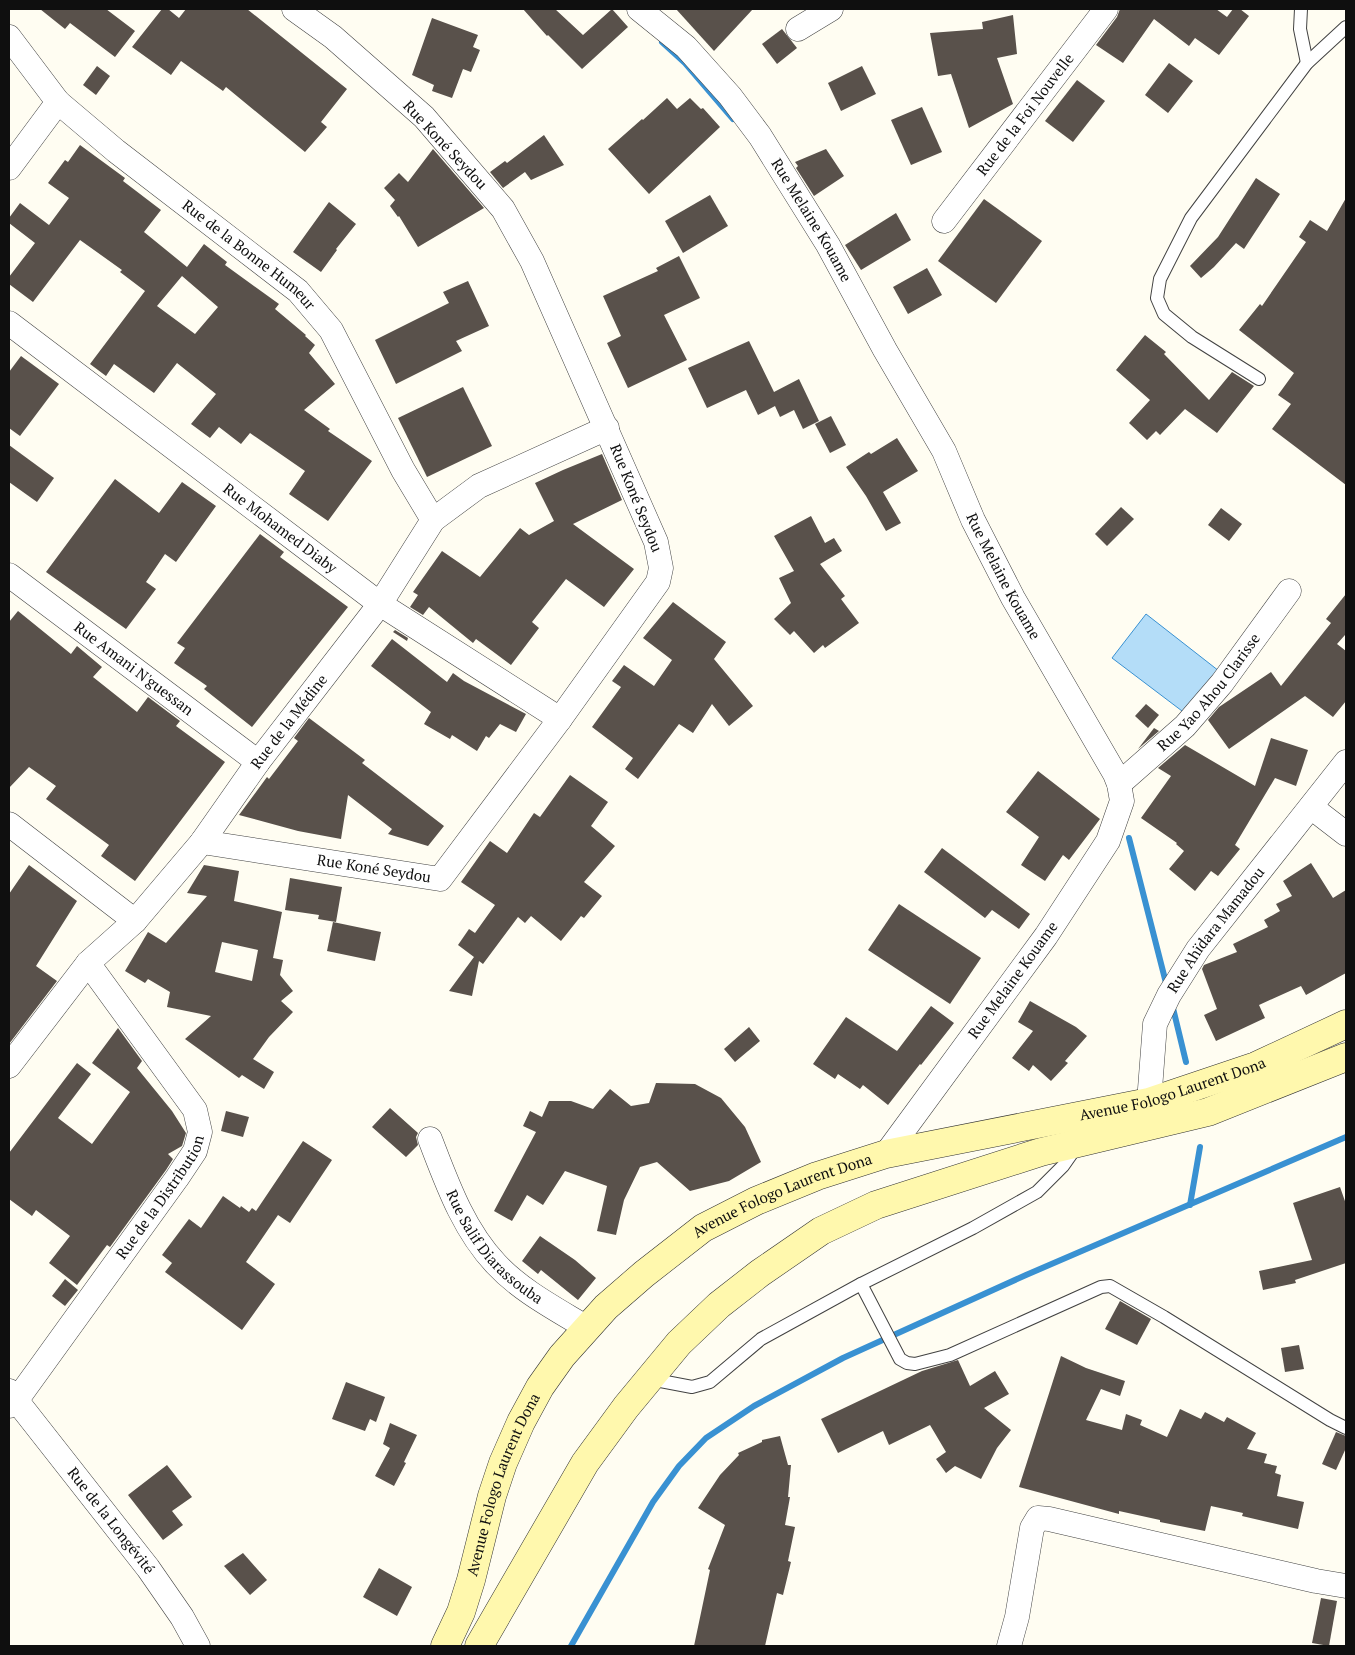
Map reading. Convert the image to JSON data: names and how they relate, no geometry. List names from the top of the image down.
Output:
{
  "streets": {
    "main road": ["Avenue Fologo Laurent Dona"],
    "street": [
      "Rue de la Foi Nouvelle",
      "Rue Koné Seydou",
      "Rue Melaine Kouame",
      "Rue de la Bonne Humeur",
      "Rue Mohamed Diaby",
      "Rue Amani N'guessan",
      "Rue Yao Ahou Clarisse",
      "Rue de la Médine",
      "Rue Ahïdara Mamadou",
      "Rue de la Distribution",
      "Rue Salif Diarassouba",
      "Rue de la Longévité"
    ]
  },
  "crossings": [
    ["Rue Koné Seydou", "Rue Mohamed Diaby"],
    ["Rue Koné Seydou", "Rue de la Médine"],
    ["Rue Melaine Kouame", "Rue Yao Ahou Clarisse"],
    ["Rue Melaine Kouame", "Avenue Fologo Laurent Dona"],
    ["Rue de la Bonne Humeur", "Rue de la Médine"],
    ["Rue Mohamed Diaby", "Rue de la Médine"],
    ["Rue Amani N'guessan", "Rue de la Médine"],
    ["Rue de la Médine", "Rue de la Distribution"],
    ["Rue Ahïdara Mamadou", "Avenue Fologo Laurent Dona"],
    ["Avenue Fologo Laurent Dona", "Rue Salif Diarassouba"],
    ["Rue de la Distribution", "Rue de la Longévité"]
  ]
}
